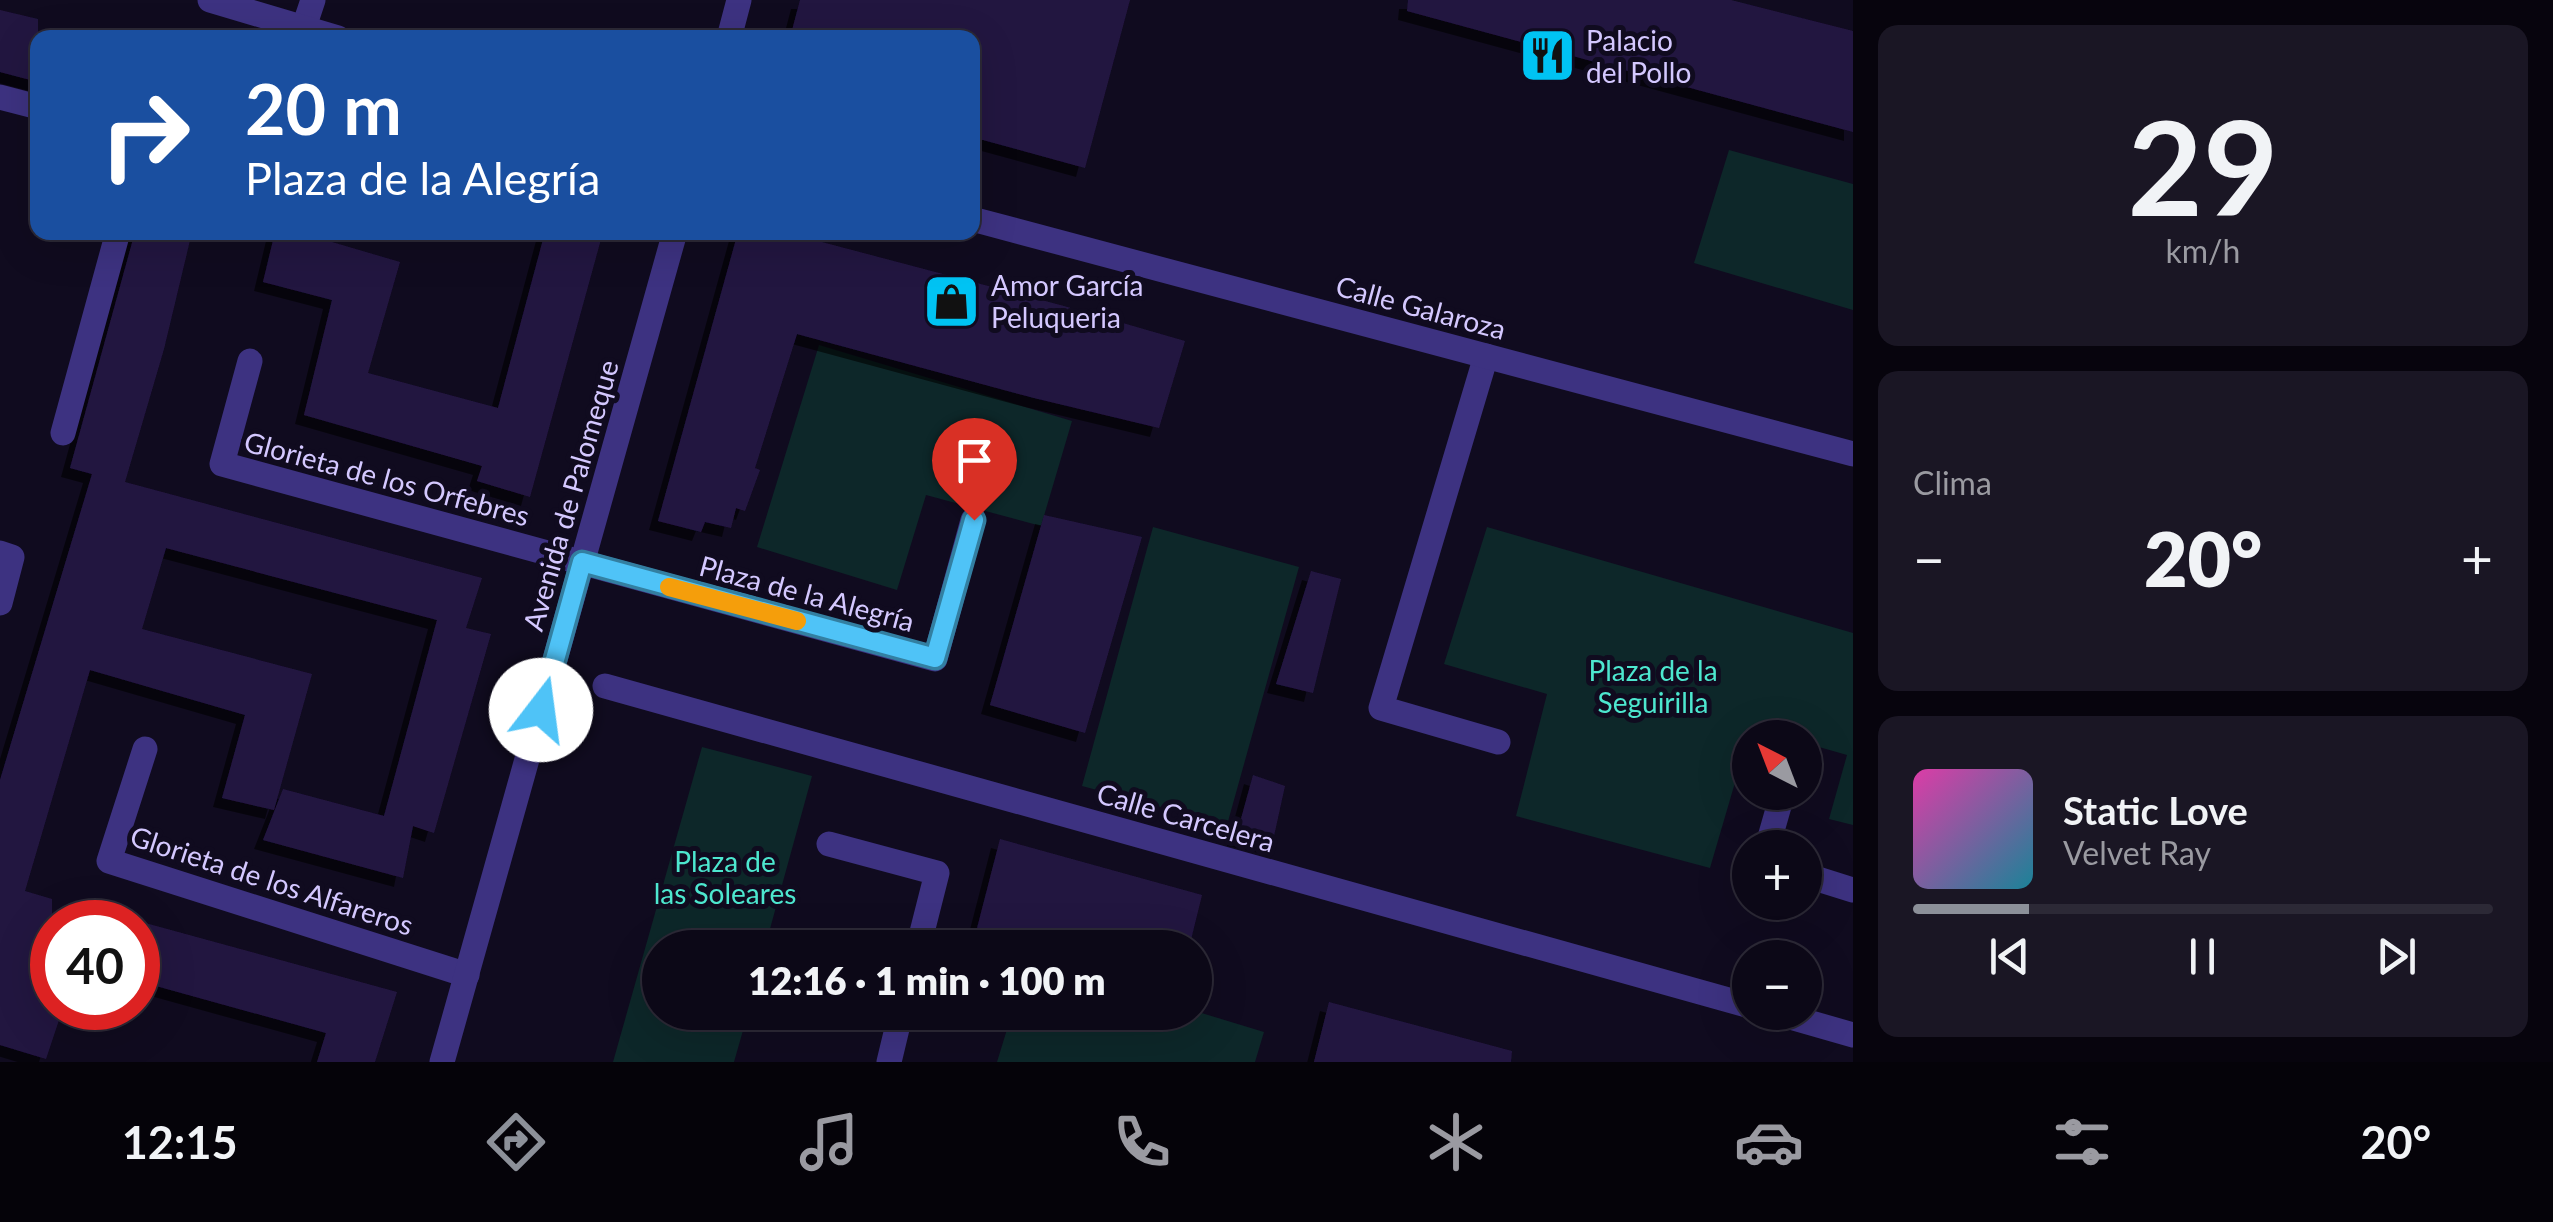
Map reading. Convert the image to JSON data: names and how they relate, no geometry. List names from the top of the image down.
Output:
{
  "streets": {
    "street": [
      "Calle Galaroza",
      "Glorieta de los Orfebres",
      "Avenida de Palomeque",
      "Plaza de la Alegría",
      "Calle Carcelera",
      "Glorieta de los Alfareros"
    ]
  },
  "crossings": [
    ["Glorieta de los Orfebres", "Avenida de Palomeque"],
    ["Glorieta de los Orfebres", "Plaza de la Alegría"],
    ["Avenida de Palomeque", "Plaza de la Alegría"],
    ["Avenida de Palomeque", "Glorieta de los Alfareros"]
  ],
  "parks": ["Plaza de la Seguirilla", "Plaza de las Soleares"],
  "places": {
    "restaurant": ["Palacio del Pollo"],
    "shop": ["Amor García Peluqueria"]
  },
  "north": "top left",
  "page": {
    "tile": [
      ["29", "km/h"],
      "Clima"
    ],
    "turn": ["20 m", "Plaza de la Alegría"],
    "heat": ["−", "20°", "+"],
    "map_buttons": ["+", "−"],
    "song": ["Static Love", "Velvet Ray"],
    "limit": "40",
    "trip": "12:16 · 1 min · 100 m",
    "tabs": ["12:15", "20°"]
  }
}
